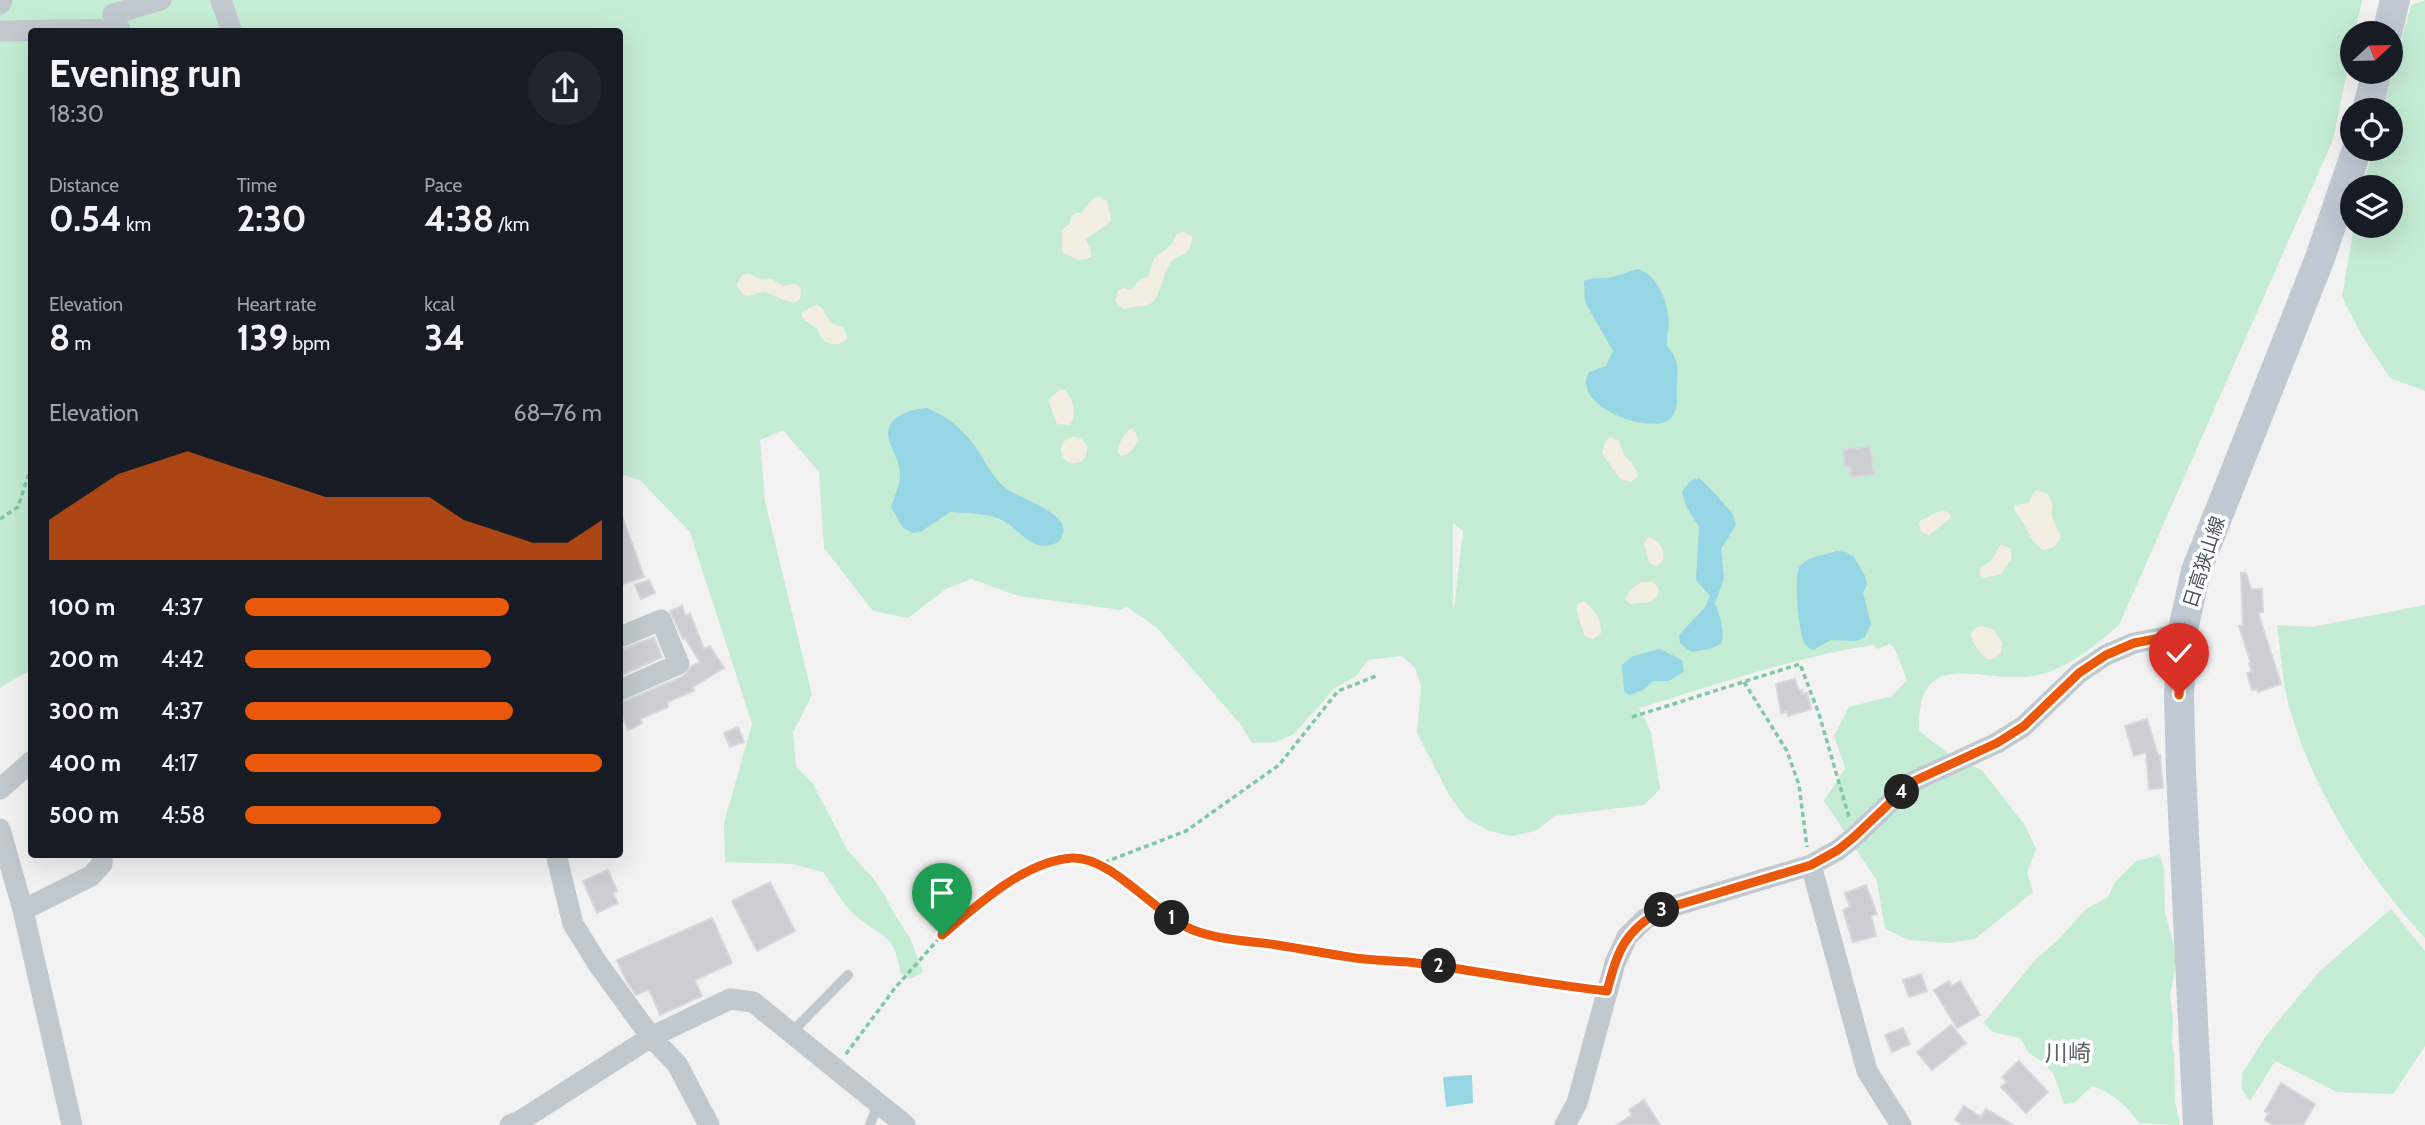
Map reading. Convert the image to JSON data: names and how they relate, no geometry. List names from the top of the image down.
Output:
{
  "streets": {
    "main road": ["日高狭山線"]
  },
  "districts": ["川崎"],
  "north": "right",
  "page": {
    "heading": ["Evening run", "18:30"],
    "stats": [
      ["Distance", "0.54 km"],
      ["Time", "2:30"],
      ["Pace", "4:38 /km"],
      ["Elevation", "8 m"],
      ["Heart rate", "139 bpm"],
      ["kcal", "34"]
    ],
    "chart": ["Elevation", "68–76 m"],
    "list": [
      {
        "name": "100 m",
        "note": "4:37"
      },
      {
        "name": "200 m",
        "note": "4:42"
      },
      {
        "name": "300 m",
        "note": "4:37"
      },
      {
        "name": "400 m",
        "note": "4:17"
      },
      {
        "name": "500 m",
        "note": "4:58"
      }
    ],
    "pins": [
      "4",
      "3",
      "1",
      "2"
    ]
  }
}
